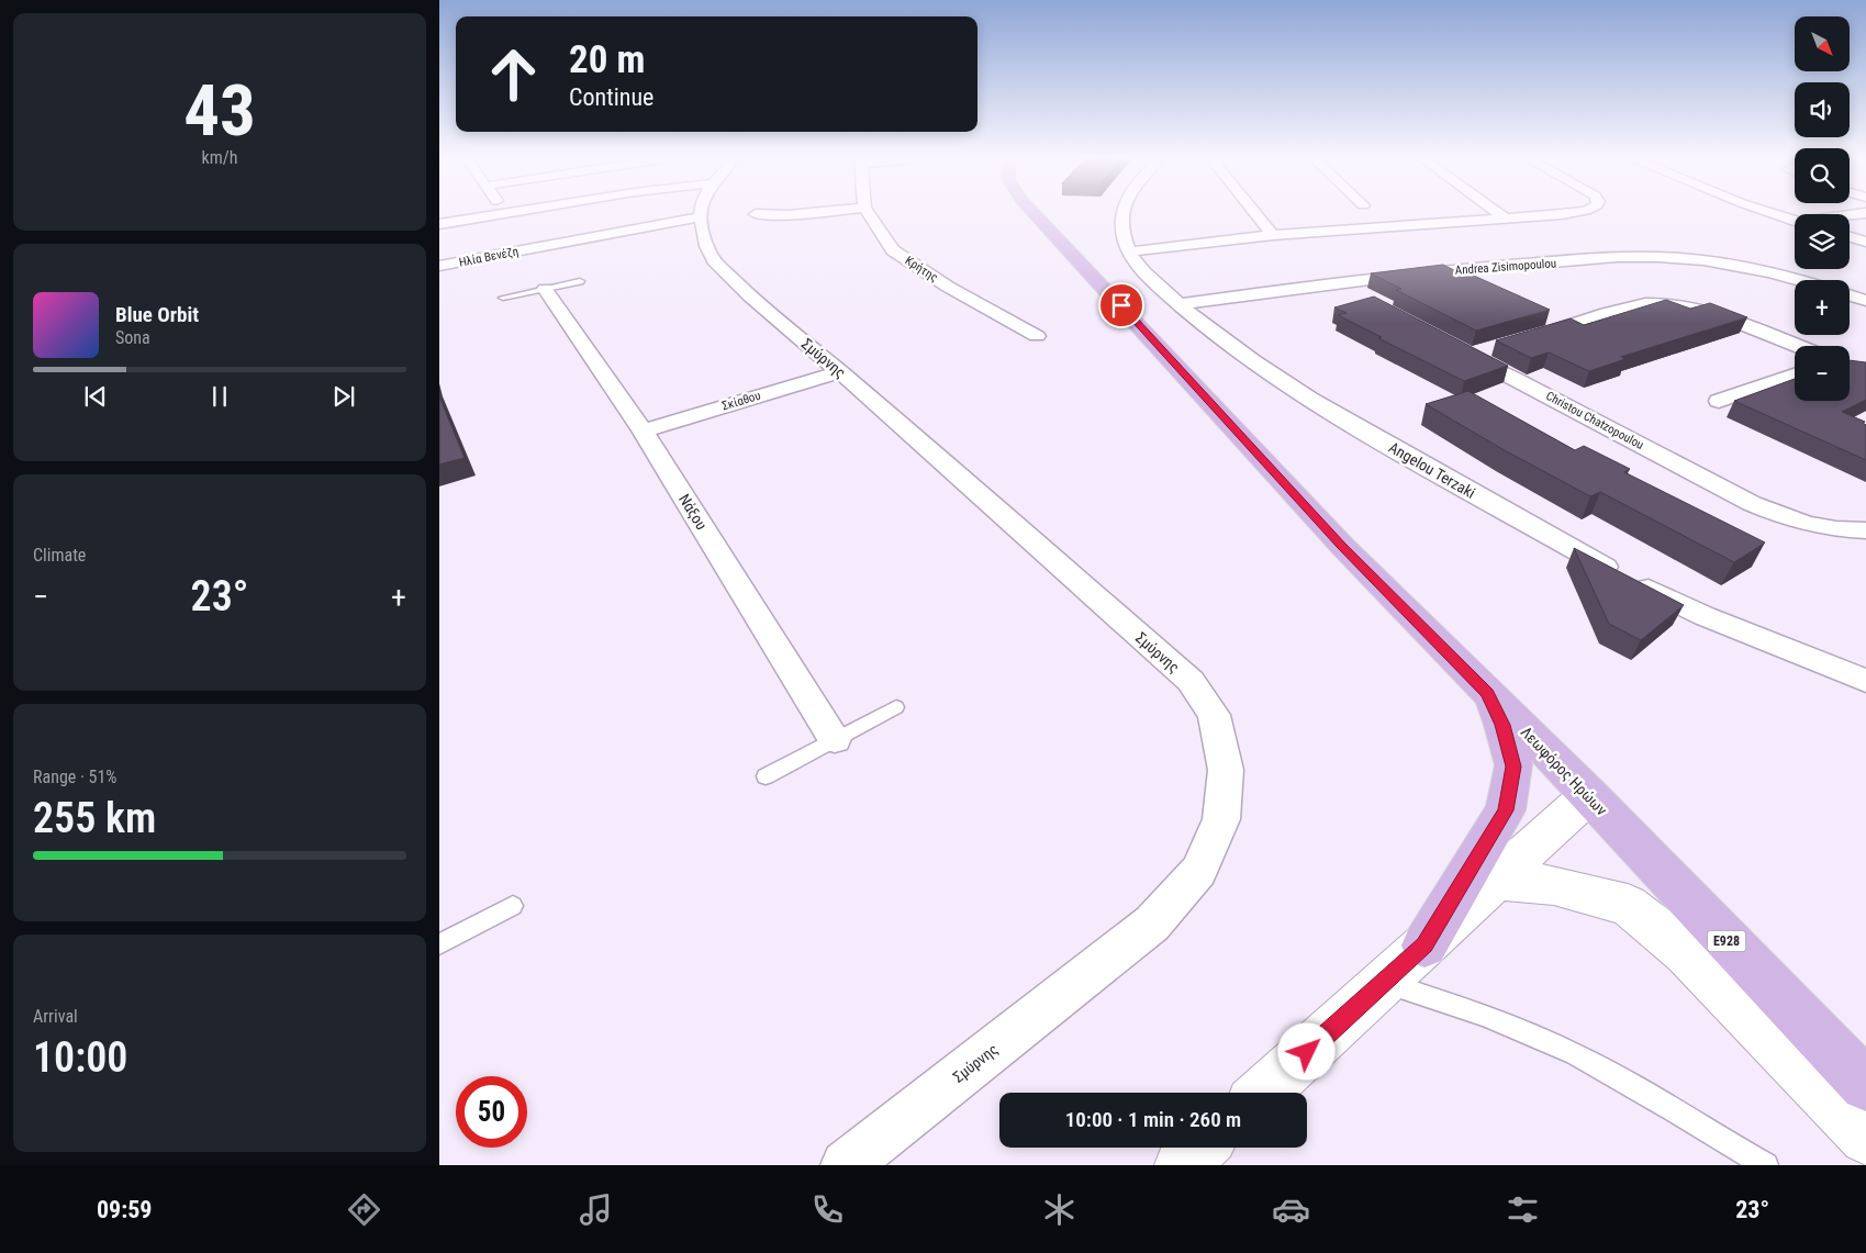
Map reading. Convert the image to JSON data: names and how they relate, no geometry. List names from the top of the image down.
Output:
{
  "streets": {
    "main road": ["Λεωφόρος Ηρώων", "E928"],
    "street": [
      "Ηλία Βενέζη",
      "Andrea Zisimopoulou",
      "Κρήτης",
      "Σμύρνης",
      "Σκίαθου",
      "Christou Chatzopoulou",
      "Angelou Terzaki",
      "Νάξου"
    ]
  },
  "crossings": [
    ["Ηλία Βενέζη", "Σμύρνης"],
    ["Andrea Zisimopoulou", "Angelou Terzaki"],
    ["Σμύρνης", "Σκίαθου"],
    ["Σκίαθου", "Νάξου"]
  ],
  "north": "bottom right",
  "page": {
    "tile": [
      ["43", "km/h"],
      "Climate",
      ["Range · 51%", "255 km"],
      ["Arrival", "10:00"]
    ],
    "map_buttons": ["+", "−"],
    "turn": ["20 m", "Continue"],
    "song": ["Blue Orbit", "Sona"],
    "heat": ["−", "23°", "+"],
    "limit": "50",
    "trip": "10:00 · 1 min · 260 m",
    "tabs": ["09:59", "23°"]
  }
}
